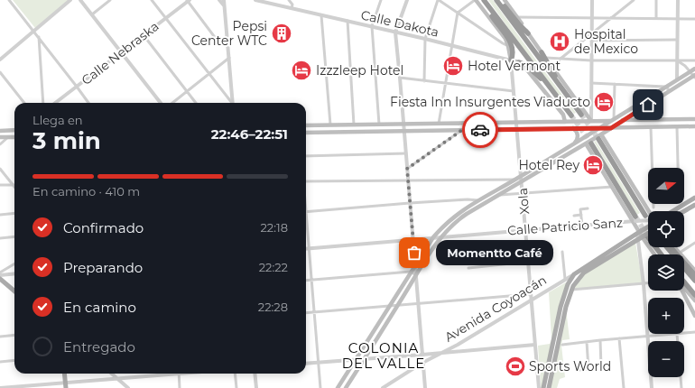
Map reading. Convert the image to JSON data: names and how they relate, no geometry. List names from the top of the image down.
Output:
{
  "streets": {
    "main road": ["Calle Dakota", "Avenida Coyoacán"],
    "street": ["Calle Nebraska", "Xola", "Calle Patricio Sanz"]
  },
  "crossings": [
    ["Calle Dakota", "Xola"],
    ["Xola", "Calle Patricio Sanz"],
    ["Xola", "Avenida Coyoacán"]
  ],
  "districts": ["COLONIA DEL VALLE"],
  "places": {
    "building": ["Pepsi Center WTC"],
    "hospital": ["Hospital de Mexico"],
    "hotel": [
      "Hotel Vermont",
      "Izzzleep Hotel",
      "Fiesta Inn Insurgentes Viaducto",
      "Hotel Rey"
    ],
    "other": ["Momentto Café"],
    "sports": ["Sports World"]
  },
  "north": "right",
  "page": {
    "heading": ["3 min", "Llega en", "22:46–22:51"],
    "bar": "En camino · 410 m",
    "map_buttons": ["+", "−"],
    "list": [
      ["Confirmado", "22:18"],
      ["Preparando", "22:22"],
      ["En camino", "22:28"],
      "Entregado"
    ],
    "bubble": "Momentto Café"
  }
}
